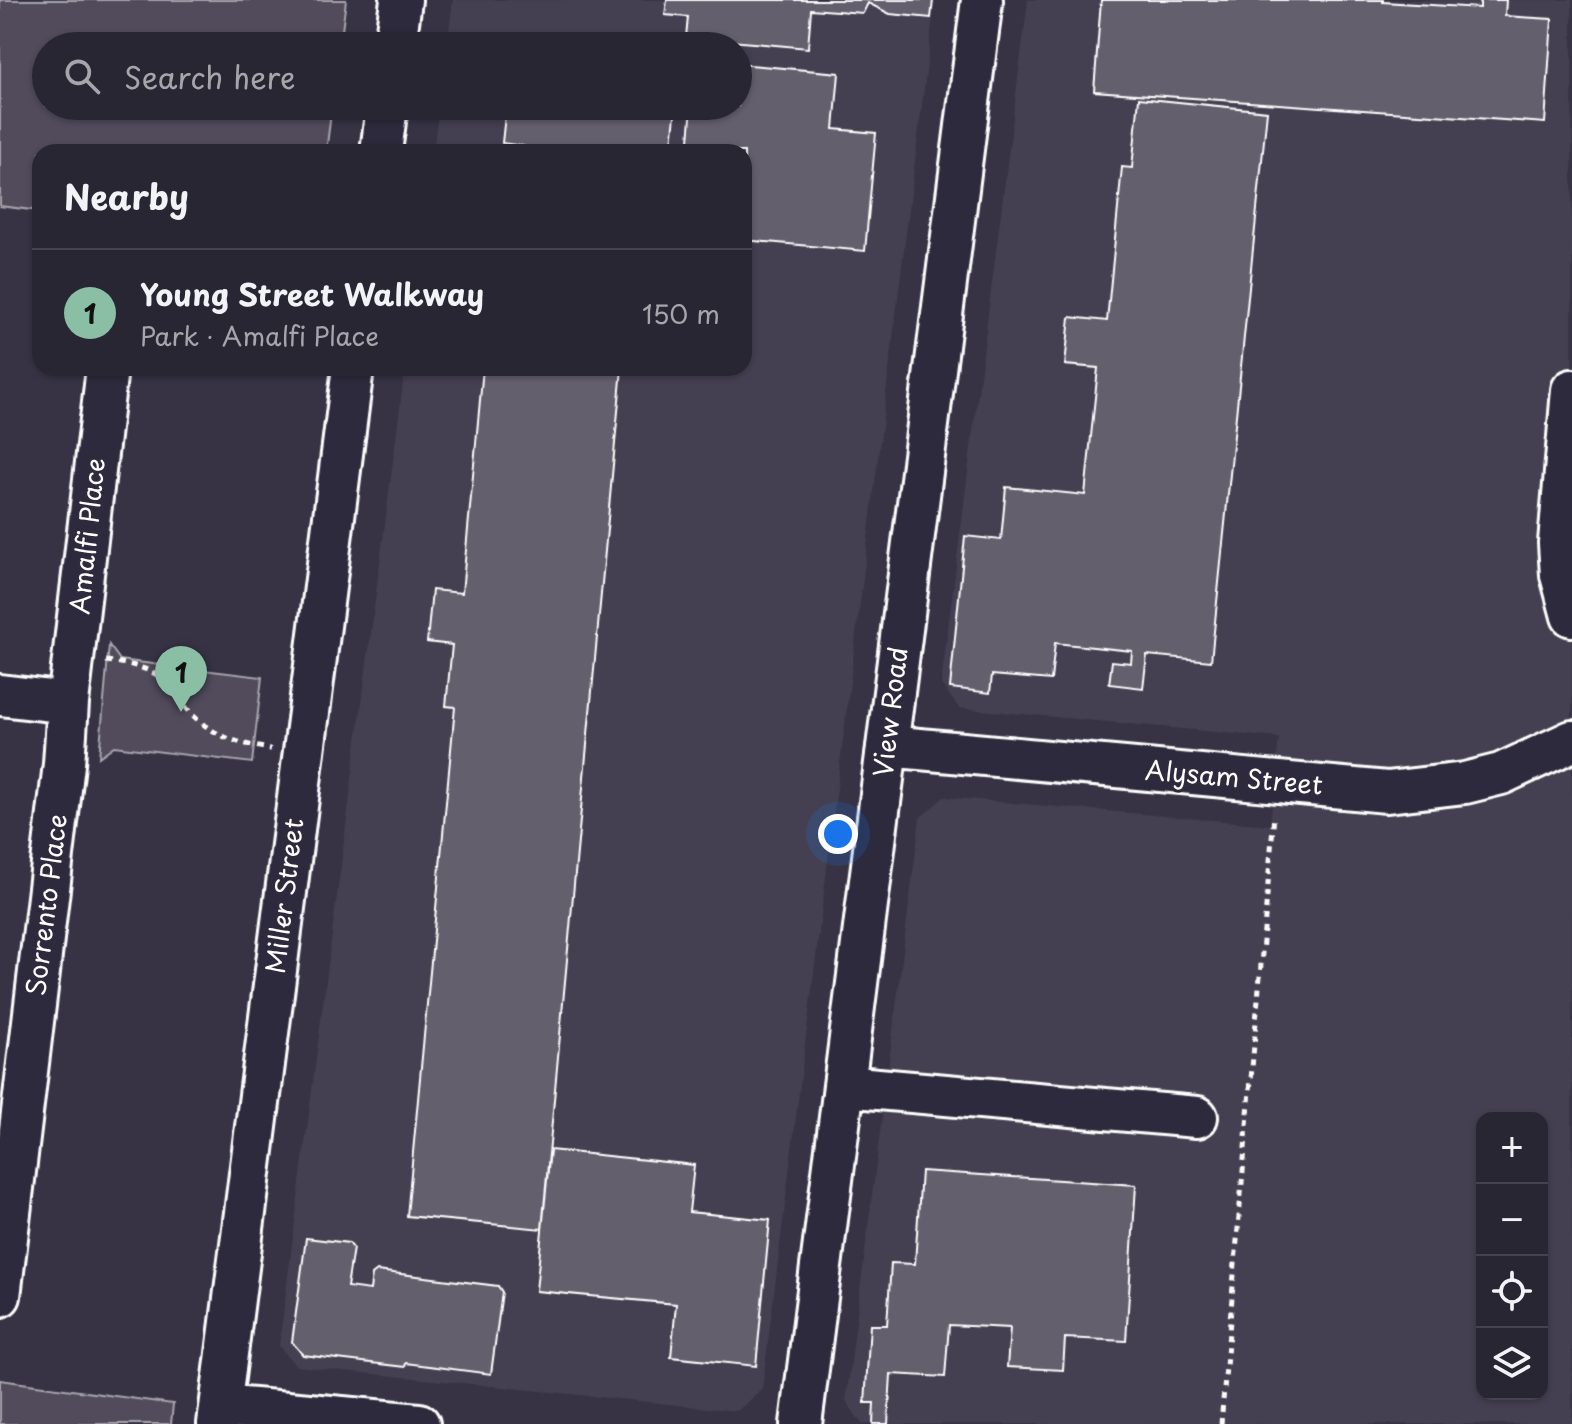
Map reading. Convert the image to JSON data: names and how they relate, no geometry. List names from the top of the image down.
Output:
{
  "streets": {
    "street": [
      "Amalfi Place",
      "View Road",
      "Alysam Street",
      "Miller Street",
      "Sorrento Place"
    ]
  },
  "crossings": [
    ["Amalfi Place", "Sorrento Place"],
    ["View Road", "Alysam Street"]
  ],
  "page": {
    "search": "Search here",
    "heading": "Nearby",
    "list": [
      {
        "mark": "1",
        "name": "Young Street Walkway",
        "note": "Park · Amalfi Place",
        "value": "150 m"
      }
    ],
    "pins": "1",
    "map_buttons": ["+", "−"]
  }
}
